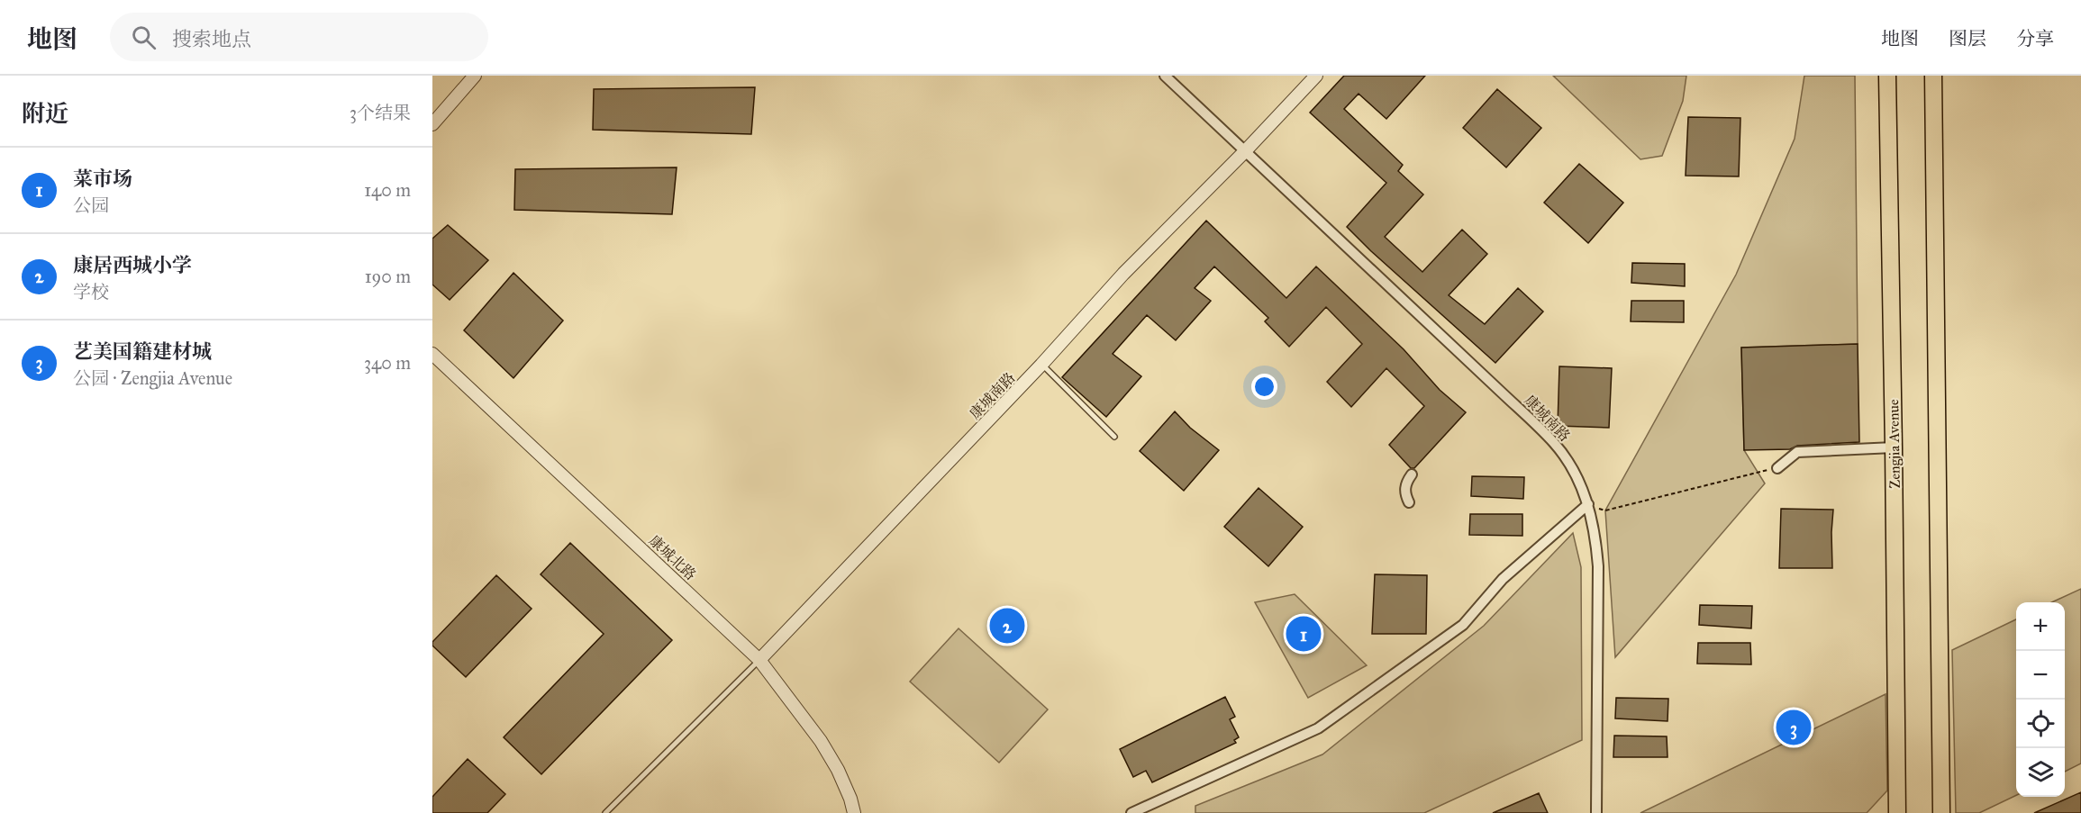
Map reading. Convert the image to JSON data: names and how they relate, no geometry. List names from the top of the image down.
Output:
{
  "streets": {
    "highway": ["Zengjia Avenue"],
    "street": ["康城南路", "康城北路"]
  },
  "crossings": [
    ["康城南路", "康城北路"]
  ],
  "page": {
    "header": "地图",
    "search": "搜索地点",
    "nav": ["地图", "图层", "分享"],
    "heading": ["附近", "3个结果"],
    "list": [
      {
        "mark": "1",
        "name": "菜市场",
        "note": "公园",
        "value": "140 m"
      },
      {
        "mark": "2",
        "name": "康居西城小学",
        "note": "学校",
        "value": "190 m"
      },
      {
        "mark": "3",
        "name": "艺美国籍建材城",
        "note": "公园 · Zengjia Avenue",
        "value": "340 m"
      }
    ],
    "map_buttons": ["+", "−"],
    "pins": ["2", "1", "3"]
  }
}
